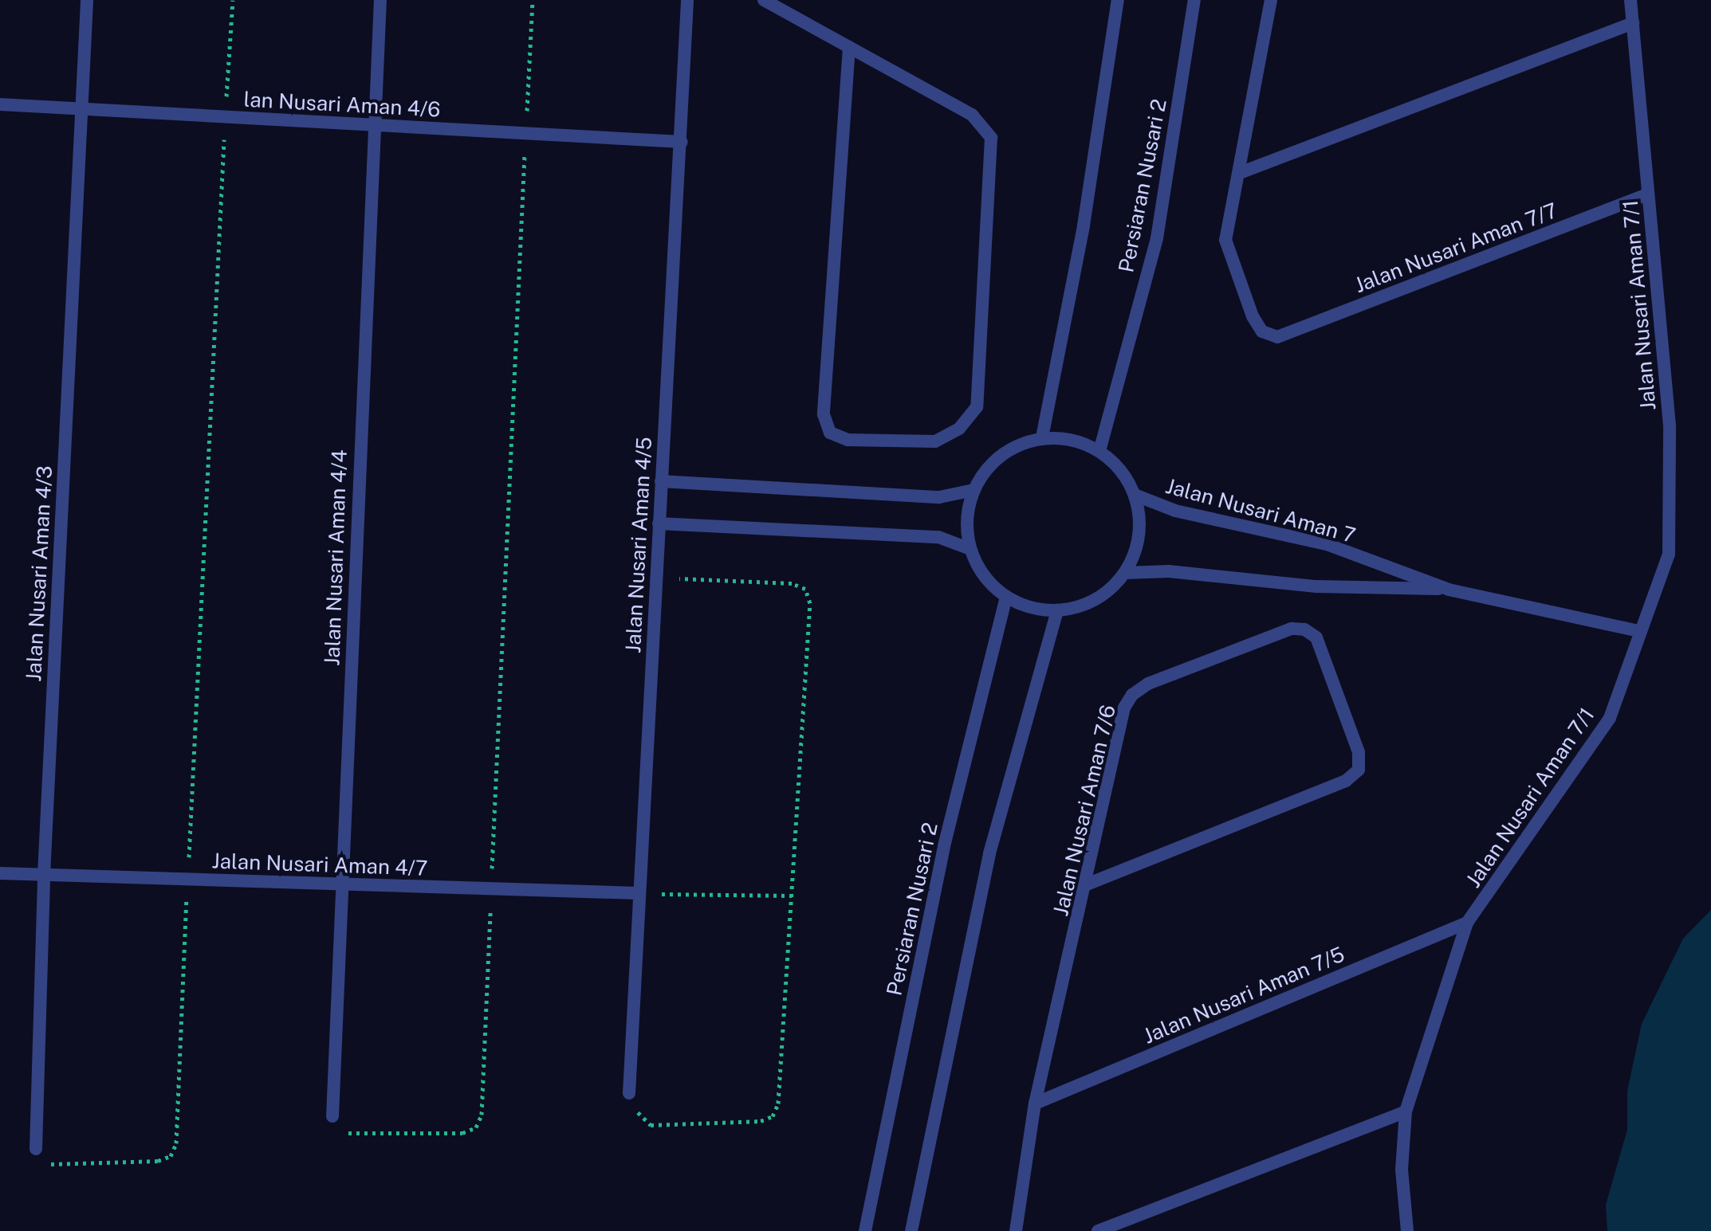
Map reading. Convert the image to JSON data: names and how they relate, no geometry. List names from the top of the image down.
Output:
{
  "streets": {
    "street": [
      "lan Nusari Aman 4/6",
      "Persiaran Nusari 2",
      "Jalan Nusari Aman 7/7",
      "Jalan Nusari Aman 7/1",
      "Jalan Nusari Aman 7",
      "Jalan Nusari Aman 4/5",
      "Jalan Nusari Aman 4/4",
      "Jalan Nusari Aman 4/3",
      "Jalan Nusari Aman 7/6",
      "Jalan Nusari Aman 4/7",
      "Jalan Nusari Aman 7/5"
    ]
  },
  "crossings": [
    ["lan Nusari Aman 4/6", "Jalan Nusari Aman 4/5"],
    ["lan Nusari Aman 4/6", "Jalan Nusari Aman 4/4"],
    ["lan Nusari Aman 4/6", "Jalan Nusari Aman 4/3"],
    ["Persiaran Nusari 2", "Jalan Nusari Aman 7"],
    ["Jalan Nusari Aman 7/7", "Jalan Nusari Aman 7/1"],
    ["Jalan Nusari Aman 7/1", "Jalan Nusari Aman 7"],
    ["Jalan Nusari Aman 7/1", "Jalan Nusari Aman 7/5"],
    ["Jalan Nusari Aman 4/5", "Jalan Nusari Aman 4/7"],
    ["Jalan Nusari Aman 4/4", "Jalan Nusari Aman 4/7"],
    ["Jalan Nusari Aman 4/3", "Jalan Nusari Aman 4/7"],
    ["Jalan Nusari Aman 7/6", "Jalan Nusari Aman 7/5"]
  ]
}
